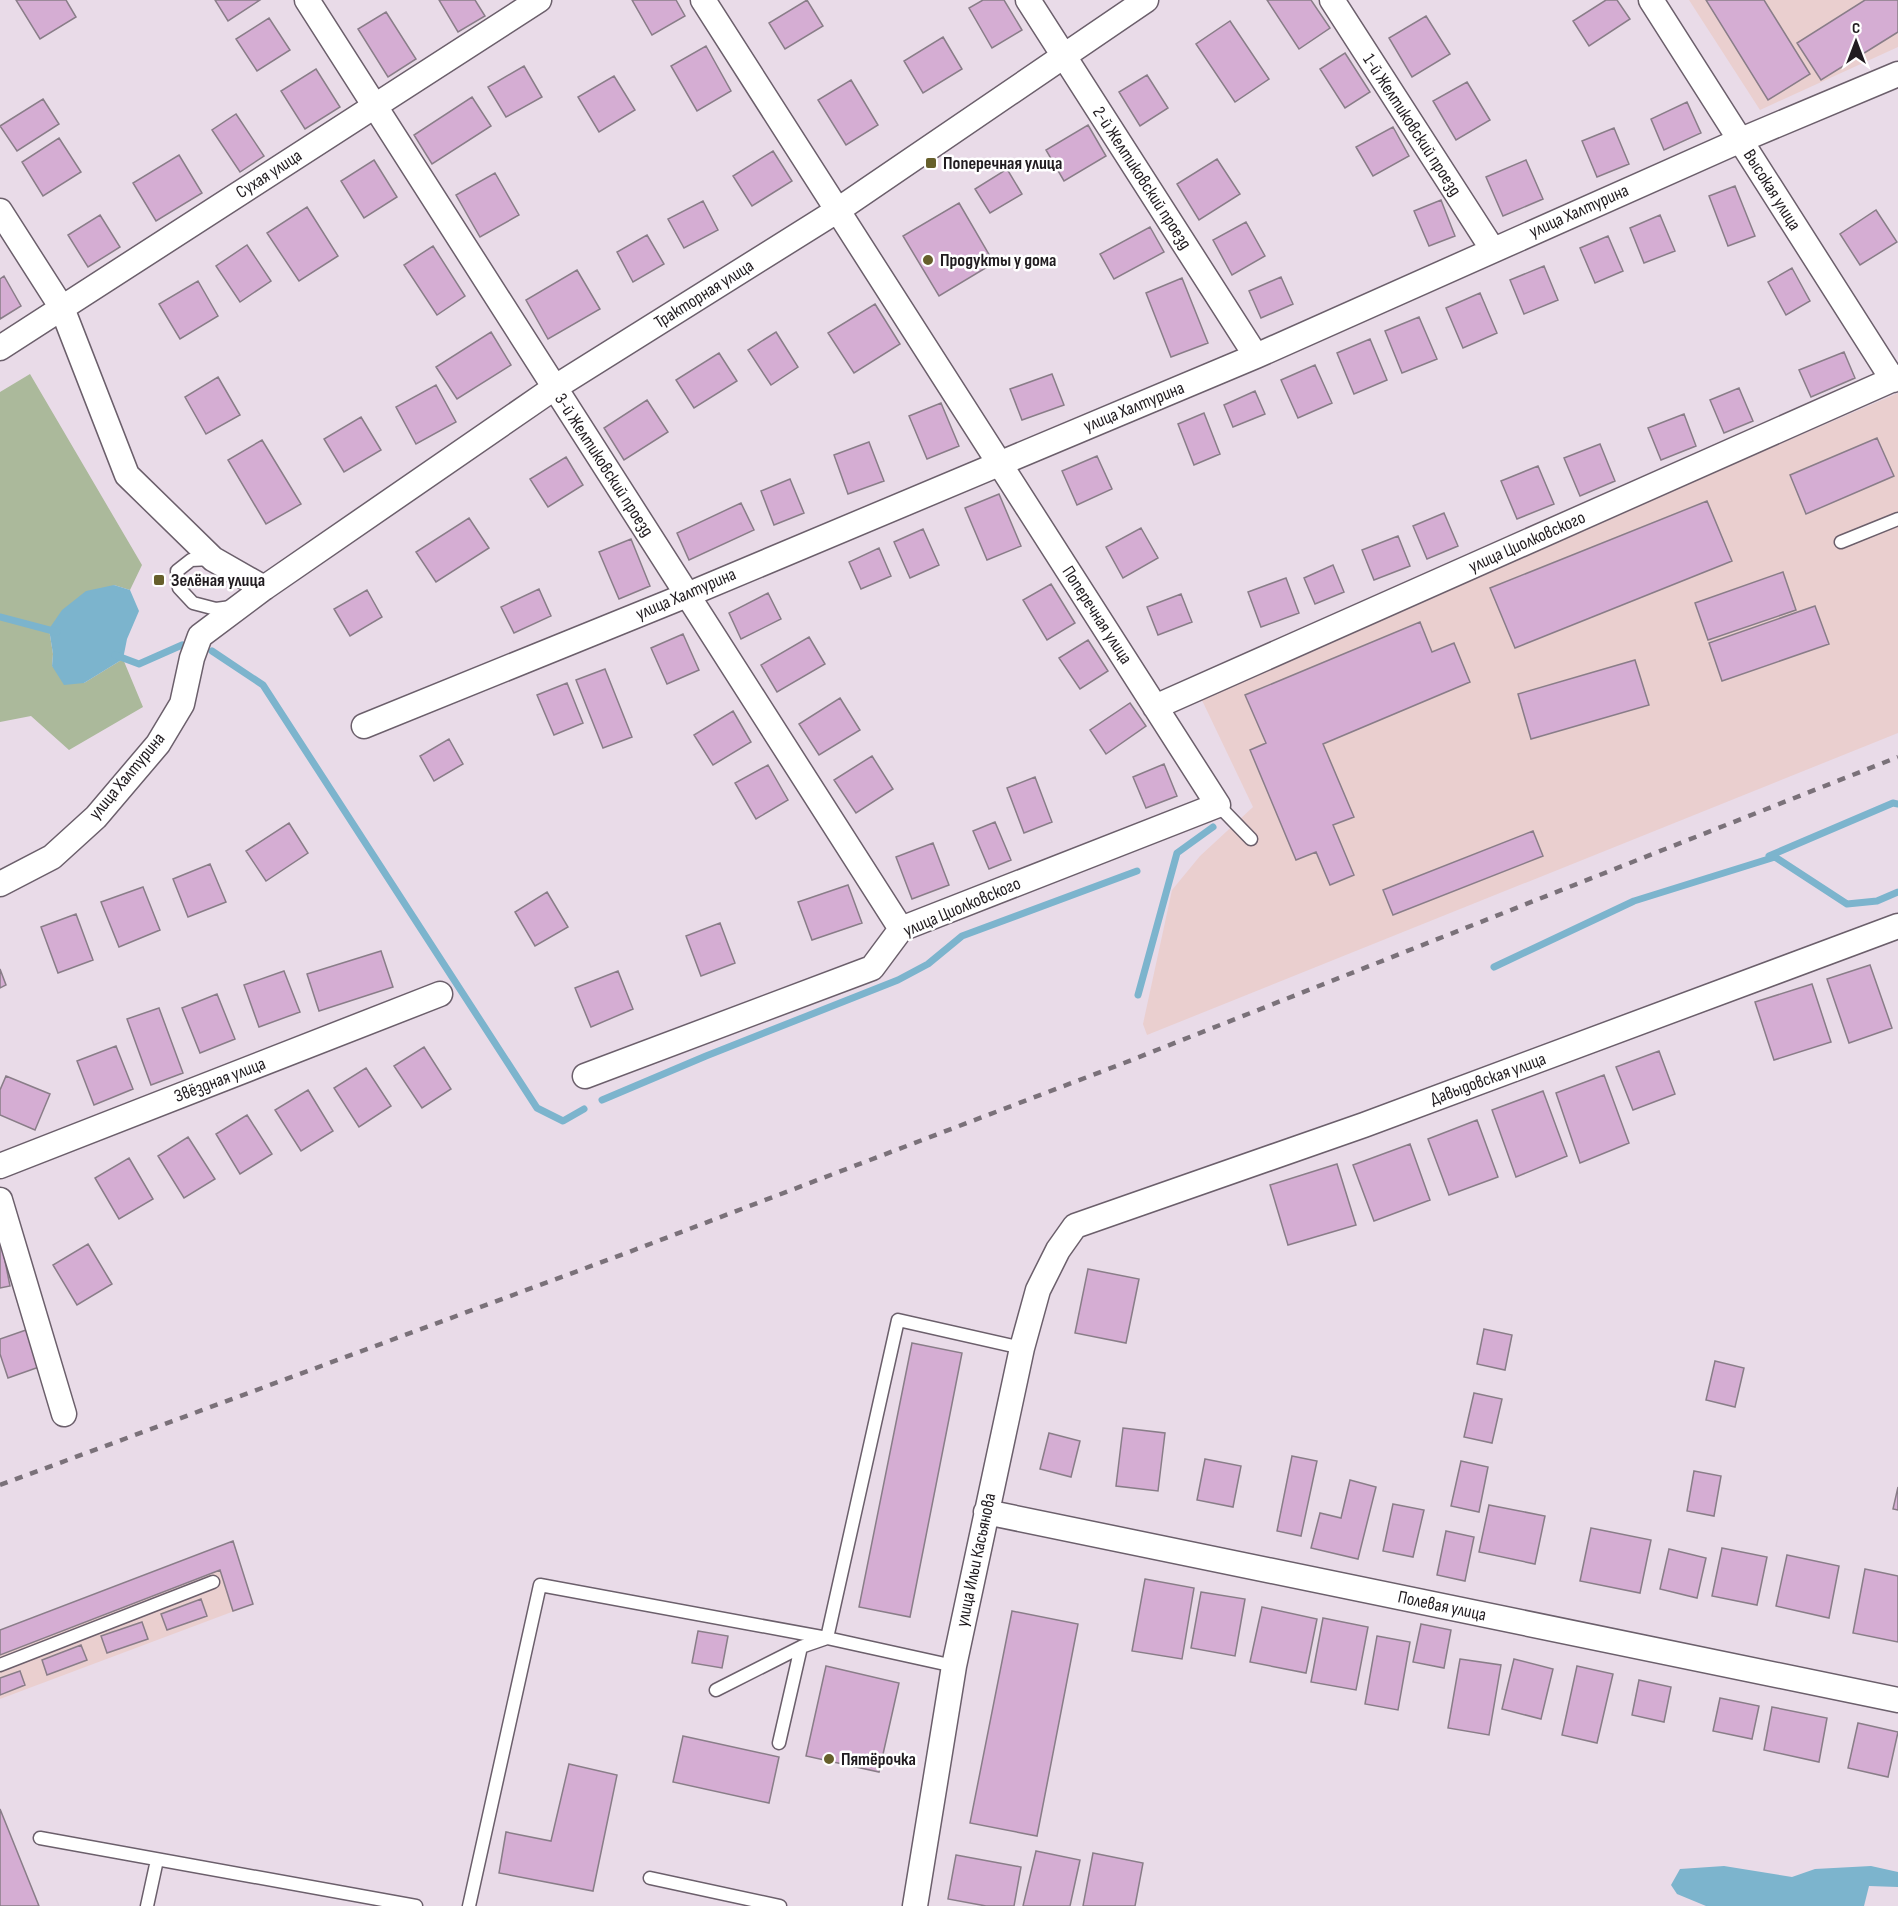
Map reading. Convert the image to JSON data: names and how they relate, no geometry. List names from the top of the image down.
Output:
{
  "streets": {
    "street": [
      "1-й Желтиковский проезд",
      "Сухая улица",
      "2-й Желтиковский проезд",
      "Высокая улица",
      "улица Халтурина",
      "Тракторная улица",
      "3-й Желтиковский проезд",
      "улица Циолковского",
      "Поперечная улица",
      "Давыдовская улица",
      "Звёздная улица",
      "улица Ильи Касьянова",
      "Полевая улица"
    ]
  },
  "crossings": [
    ["1-й Желтиковский проезд", "улица Халтурина"],
    ["Сухая улица", "3-й Желтиковский проезд"],
    ["2-й Желтиковский проезд", "улица Халтурина"],
    ["2-й Желтиковский проезд", "Тракторная улица"],
    ["Высокая улица", "улица Халтурина"],
    ["Высокая улица", "улица Циолковского"],
    ["улица Халтурина", "Тракторная улица"],
    ["улица Халтурина", "3-й Желтиковский проезд"],
    ["улица Халтурина", "Поперечная улица"],
    ["Тракторная улица", "3-й Желтиковский проезд"],
    ["Тракторная улица", "Поперечная улица"],
    ["3-й Желтиковский проезд", "улица Циолковского"],
    ["улица Циолковского", "Поперечная улица"],
    ["Давыдовская улица", "улица Ильи Касьянова"],
    ["улица Ильи Касьянова", "Полевая улица"]
  ],
  "places": {
    "transit": ["Поперечная улица", "Зелёная улица"],
    "other": ["Продукты у дома", "Пятёрочка"]
  },
  "north": "top"
}
